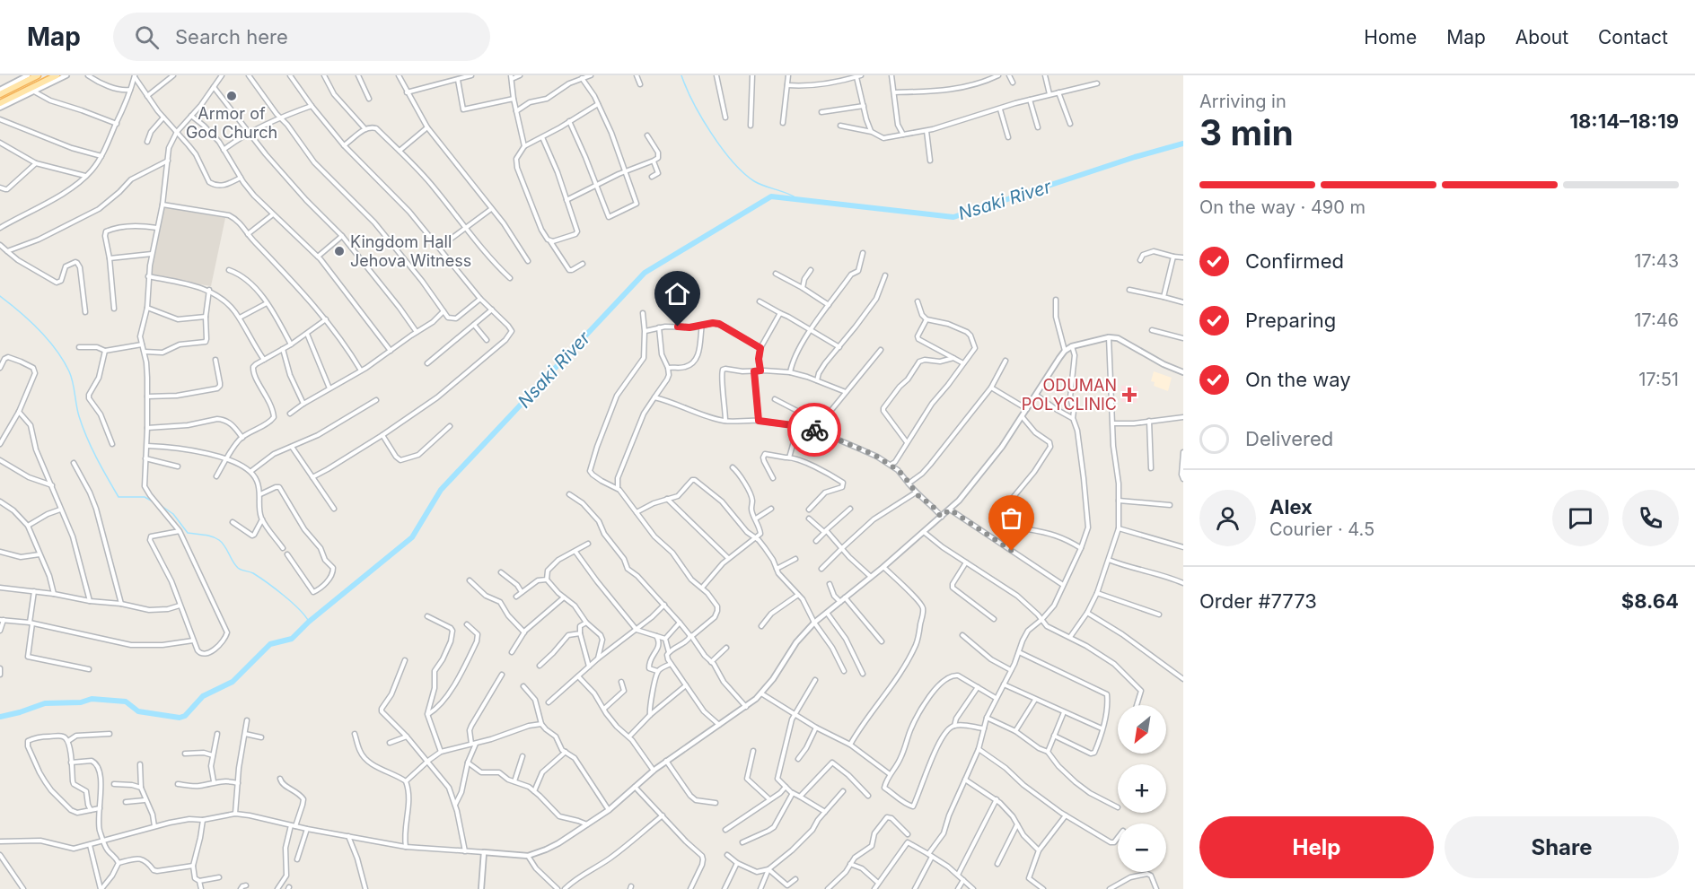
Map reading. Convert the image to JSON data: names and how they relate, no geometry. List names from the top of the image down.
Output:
{
  "water": ["Nsaki River"],
  "places": {
    "other": ["Armor of God Church", "Kingdom Hall Jehova Witness"],
    "health": ["ODUMAN POLYCLINIC"]
  },
  "north": "bottom left",
  "page": {
    "header": "Map",
    "search": "Search here",
    "nav": [
      "Home",
      "Map",
      "About",
      "Contact"
    ],
    "heading": ["3 min", "Arriving in", "18:14–18:19"],
    "panel": [
      "Alex",
      "Courier · 4.5",
      "Order #7773",
      "$8.64"
    ],
    "bar": "On the way · 490 m",
    "list": [
      ["Confirmed", "17:43"],
      ["Preparing", "17:46"],
      ["On the way", "17:51"],
      "Delivered"
    ],
    "map_buttons": ["+", "−"],
    "buttons": ["Help", "Share"]
  }
}
